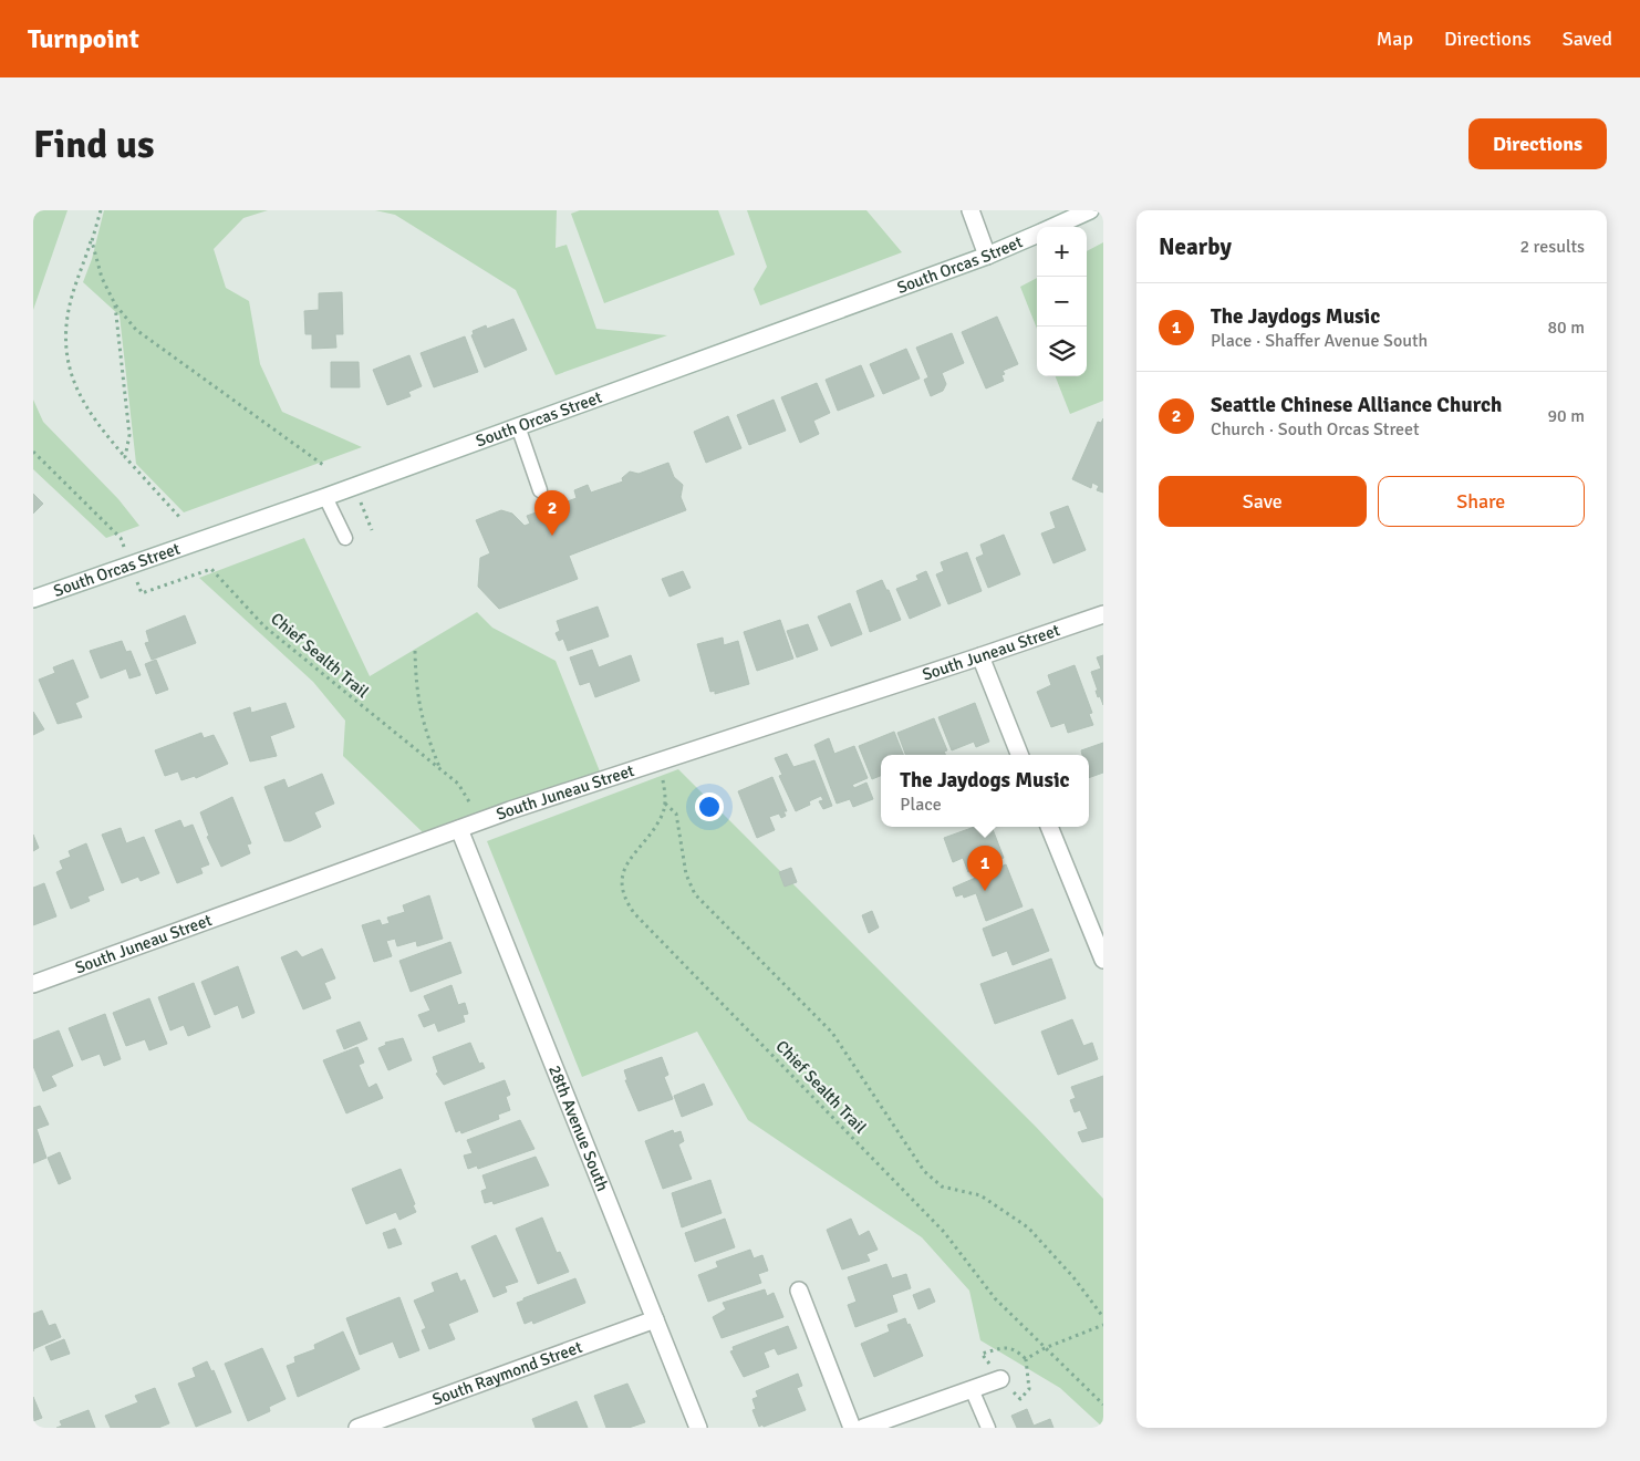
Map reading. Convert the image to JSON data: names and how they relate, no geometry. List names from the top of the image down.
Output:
{
  "streets": {
    "street": [
      "South Orcas Street",
      "South Juneau Street",
      "28th Avenue South",
      "South Raymond Street"
    ],
    "path": ["Chief Sealth Trail"]
  },
  "crossings": [
    ["South Juneau Street", "Chief Sealth Trail"],
    ["South Juneau Street", "28th Avenue South"],
    ["28th Avenue South", "South Raymond Street"]
  ],
  "page": {
    "header": "Turnpoint",
    "nav": ["Map", "Directions", "Saved"],
    "buttons": [
      "Directions",
      ["Save", "Share"]
    ],
    "title": "Find us",
    "heading": ["Nearby", "2 results"],
    "map_buttons": ["+", "−"],
    "list": [
      {
        "mark": "1",
        "name": "The Jaydogs Music",
        "note": "Place · Shaffer Avenue South",
        "value": "80 m"
      },
      {
        "mark": "2",
        "name": "Seattle Chinese Alliance Church",
        "note": "Church · South Orcas Street",
        "value": "90 m"
      }
    ],
    "pins": ["2", "1"],
    "popup": ["The Jaydogs Music", "Place"]
  }
}
